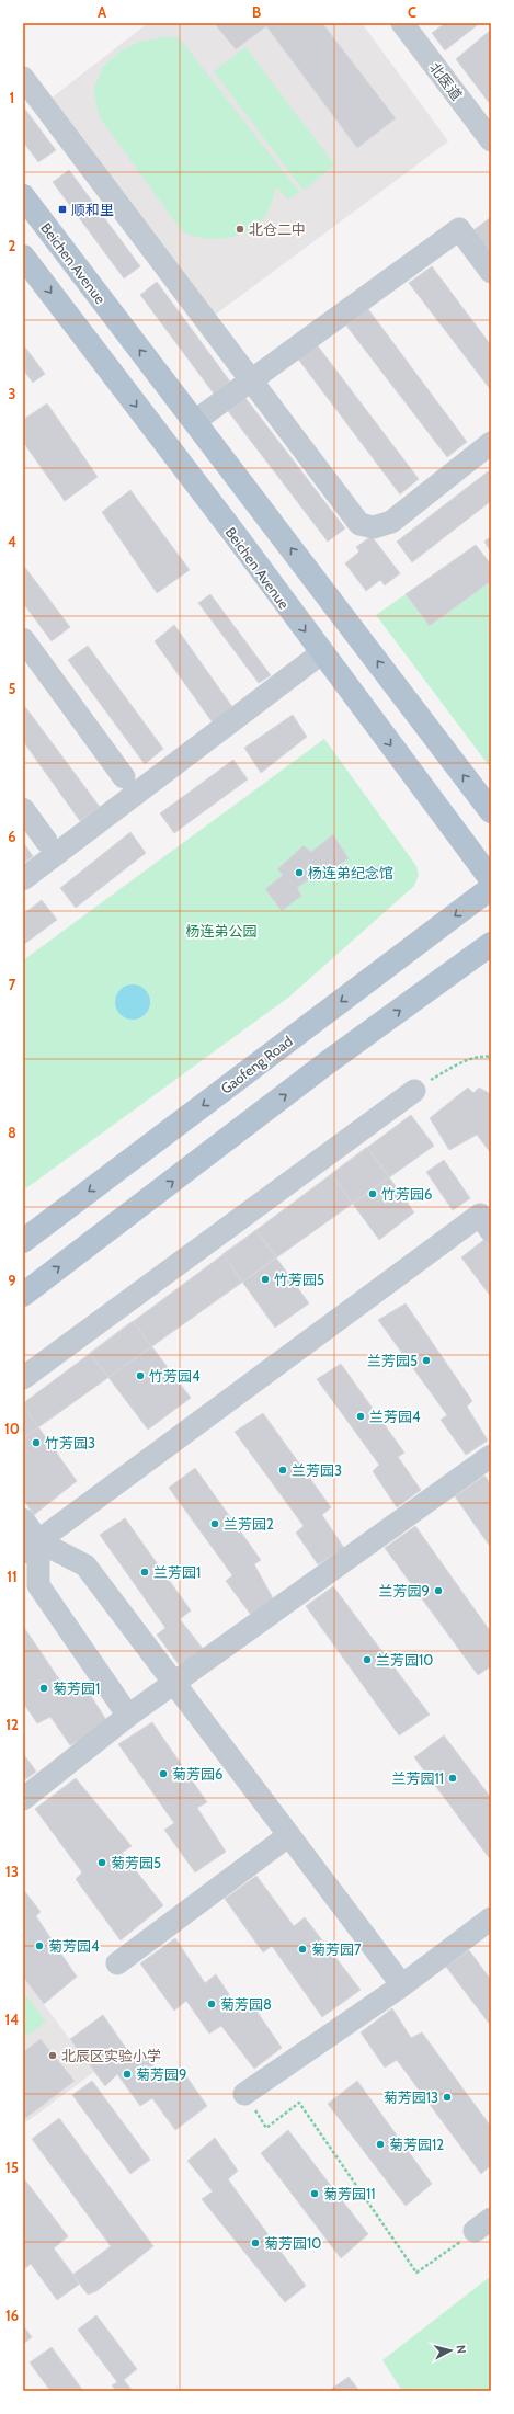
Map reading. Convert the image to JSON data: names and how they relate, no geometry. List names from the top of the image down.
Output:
{
  "streets": {
    "main road": ["Beichen Avenue", "Gaofeng Road"],
    "street": ["北医道"]
  },
  "parks": ["杨连弟公园"],
  "places": {
    "transit": ["顺和里"],
    "other": [
      "北仓二中",
      "杨连弟纪念馆",
      "竹芳园6",
      "竹芳园5",
      "兰芳园5",
      "竹芳园4",
      "兰芳园4",
      "竹芳园3",
      "兰芳园3",
      "兰芳园2",
      "兰芳园1",
      "兰芳园9",
      "兰芳园10",
      "菊芳园1",
      "菊芳园6",
      "兰芳园11",
      "菊芳园5",
      "菊芳园4",
      "菊芳园7",
      "菊芳园8",
      "北辰区实验小学",
      "菊芳园9",
      "菊芳园13",
      "菊芳园12",
      "菊芳园11",
      "菊芳园10"
    ]
  },
  "north": "right",
  "grid": {
    "columns": ["A", "B", "C"],
    "rows": [
      "1",
      "2",
      "3",
      "4",
      "5",
      "6",
      "7",
      "8",
      "9",
      "10",
      "11",
      "12",
      "13",
      "14",
      "15",
      "16"
    ]
  }
}
